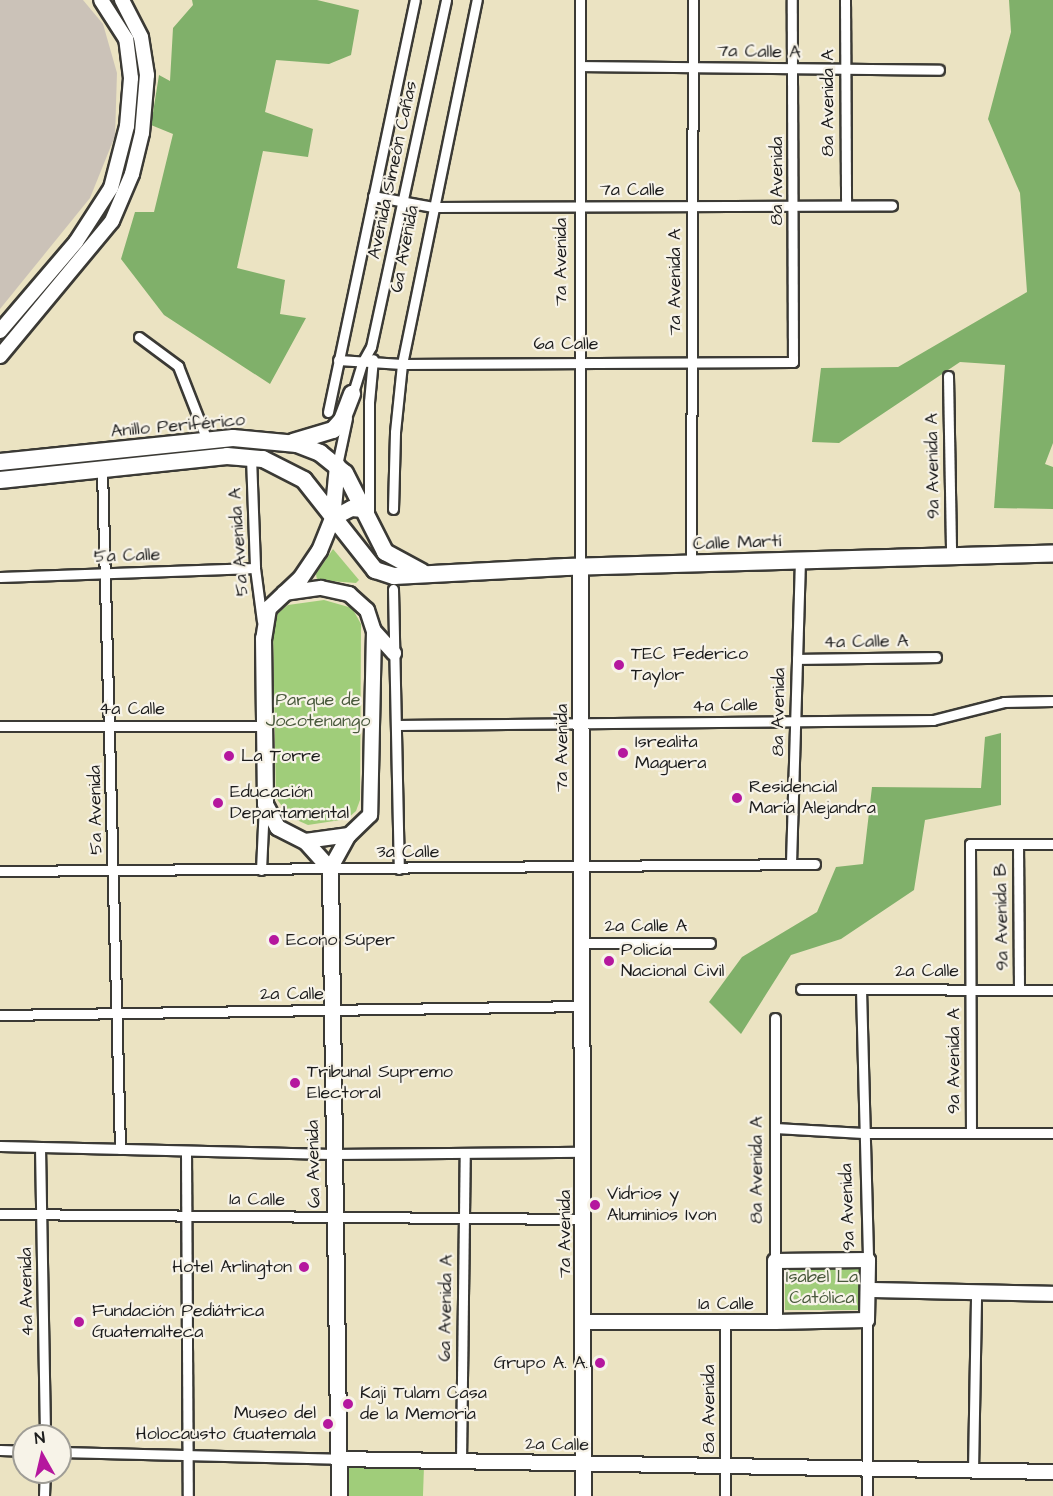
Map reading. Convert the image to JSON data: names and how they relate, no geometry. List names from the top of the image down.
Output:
{
  "streets": {
    "highway": ["Anillo Periférico", "Calle Martí"],
    "main road": ["6a Avenida", "7a Avenida"],
    "street": [
      "7a Calle A",
      "8a Avenida A",
      "Avenida Simeón Cañas",
      "8a Avenida",
      "7a Calle",
      "7a Avenida A",
      "6a Calle",
      "9a Avenida A",
      "5a Avenida A",
      "5a Calle",
      "4a Calle A",
      "4a Calle",
      "5a Avenida",
      "3a Calle",
      "9a Avenida B",
      "2a Calle A",
      "2a Calle",
      "1a Calle",
      "9a Avenida",
      "4a Avenida",
      "6a Avenida A"
    ]
  },
  "crossings": [
    ["7a Calle A", "8a Avenida A"],
    ["7a Calle A", "8a Avenida"],
    ["7a Calle A", "7a Avenida"],
    ["7a Calle A", "7a Avenida A"],
    ["8a Avenida A", "7a Calle"],
    ["8a Avenida A", "1a Calle"],
    ["Avenida Simeón Cañas", "7a Calle"],
    ["Avenida Simeón Cañas", "6a Calle"],
    ["Avenida Simeón Cañas", "Anillo Periférico"],
    ["8a Avenida", "7a Calle"],
    ["8a Avenida", "6a Calle"],
    ["8a Avenida", "Calle Martí"],
    ["8a Avenida", "4a Calle A"],
    ["8a Avenida", "4a Calle"],
    ["8a Avenida", "3a Calle"],
    ["8a Avenida", "2a Calle"],
    ["8a Avenida", "1a Calle"],
    ["7a Calle", "6a Avenida"],
    ["7a Calle", "7a Avenida"],
    ["7a Calle", "7a Avenida A"],
    ["6a Avenida", "6a Calle"],
    ["6a Avenida", "3a Calle"],
    ["6a Avenida", "2a Calle"],
    ["6a Avenida", "1a Calle"],
    ["7a Avenida", "6a Calle"],
    ["7a Avenida", "Calle Martí"],
    ["7a Avenida", "4a Calle"],
    ["7a Avenida", "3a Calle"],
    ["7a Avenida", "2a Calle A"],
    ["7a Avenida", "2a Calle"],
    ["7a Avenida", "1a Calle"],
    ["7a Avenida A", "6a Calle"],
    ["7a Avenida A", "Calle Martí"],
    ["Anillo Periférico", "5a Avenida A"],
    ["Anillo Periférico", "Calle Martí"],
    ["Anillo Periférico", "5a Avenida"],
    ["9a Avenida A", "Calle Martí"],
    ["9a Avenida A", "9a Avenida B"],
    ["9a Avenida A", "2a Calle"],
    ["5a Avenida A", "5a Calle"],
    ["5a Calle", "5a Avenida"],
    ["4a Calle", "5a Avenida"],
    ["5a Avenida", "3a Calle"],
    ["5a Avenida", "2a Calle"],
    ["9a Avenida B", "2a Calle"],
    ["2a Calle", "9a Avenida"],
    ["2a Calle", "6a Avenida A"],
    ["1a Calle", "9a Avenida"],
    ["1a Calle", "4a Avenida"],
    ["1a Calle", "6a Avenida A"]
  ],
  "parks": ["Parque de Jocotenango", "Isabel La Católica"],
  "places": [
    "TEC Federico Taylor",
    "Isrealita Maguera",
    "La Torre",
    "Residencial María Alejandra",
    "Educación Departamental",
    "Econo Súper",
    "Policía Nacional Civil",
    "Tribunal Supremo Electoral",
    "Vidrios y Aluminios Ivon",
    "Hotel Arlington",
    "Fundación Pediátrica Guatemalteca",
    "Grupo A. A.",
    "Kaji Tulam Casa de la Memoria",
    "Museo del Holocausto Guatemala"
  ],
  "north": "top"
}
